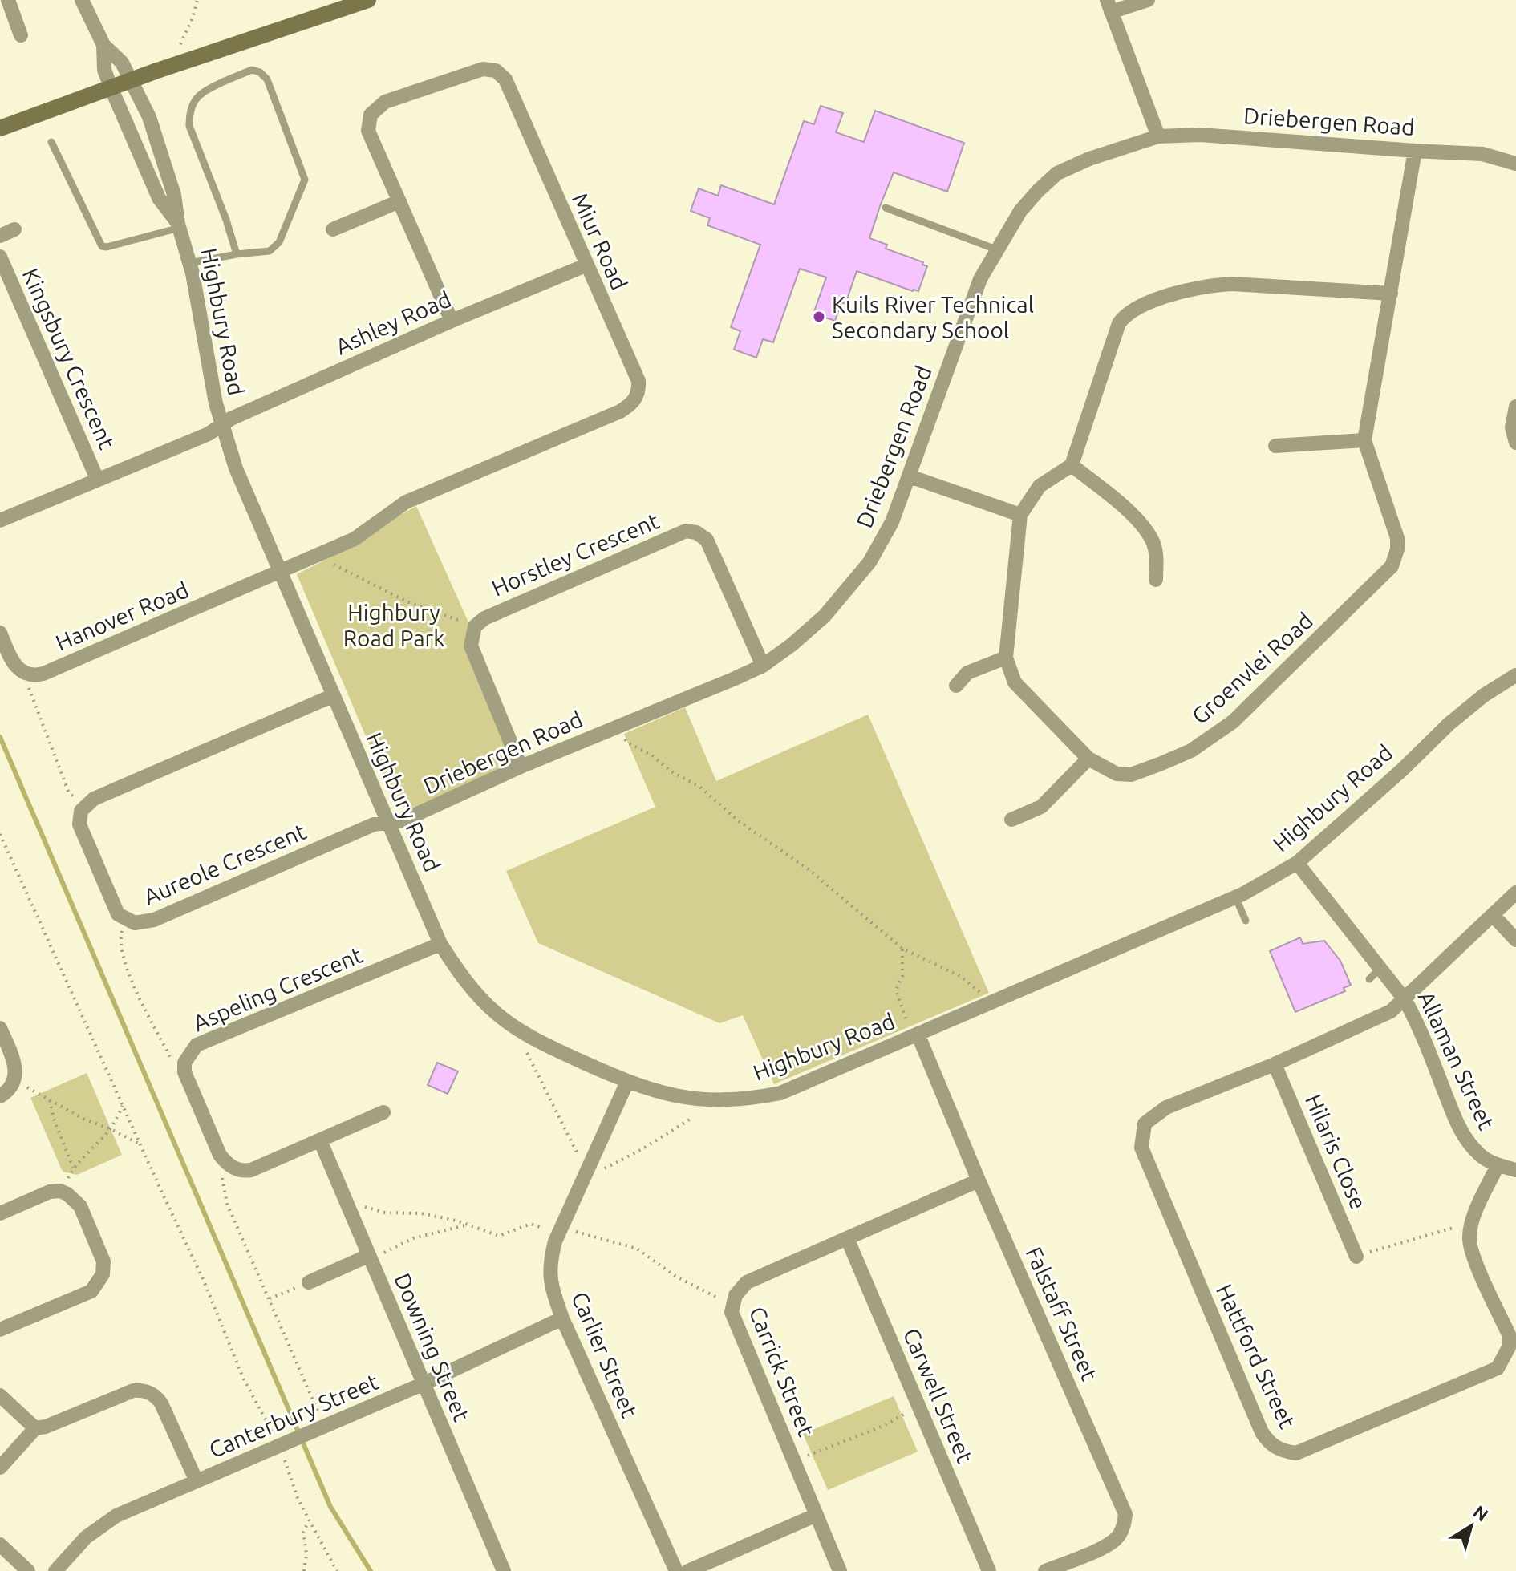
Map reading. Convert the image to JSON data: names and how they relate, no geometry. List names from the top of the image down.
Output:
{
  "streets": {
    "street": [
      "Driebergen Road",
      "Miur Road",
      "Highbury Road",
      "Ashley Road",
      "Kingsbury Crescent",
      "Horstley Crescent",
      "Hanover Road",
      "Groenvlei Road",
      "Aureole Crescent",
      "Aspeling Crescent",
      "Allaman Street",
      "Hilaris Close",
      "Falstaff Street",
      "Downing Street",
      "Carlier Street",
      "Hattford Street",
      "Carrick Street",
      "Carwell Street",
      "Canterbury Street"
    ]
  },
  "crossings": [
    ["Driebergen Road", "Highbury Road"],
    ["Driebergen Road", "Horstley Crescent"],
    ["Driebergen Road", "Groenvlei Road"],
    ["Driebergen Road", "Aureole Crescent"],
    ["Miur Road", "Highbury Road"],
    ["Miur Road", "Ashley Road"],
    ["Miur Road", "Hanover Road"],
    ["Highbury Road", "Ashley Road"],
    ["Highbury Road", "Hanover Road"],
    ["Highbury Road", "Aureole Crescent"],
    ["Highbury Road", "Aspeling Crescent"],
    ["Highbury Road", "Allaman Street"],
    ["Highbury Road", "Falstaff Street"],
    ["Highbury Road", "Carlier Street"],
    ["Ashley Road", "Kingsbury Crescent"],
    ["Allaman Street", "Hattford Street"],
    ["Hilaris Close", "Hattford Street"],
    ["Falstaff Street", "Carrick Street"],
    ["Downing Street", "Canterbury Street"],
    ["Carlier Street", "Canterbury Street"],
    ["Carrick Street", "Carwell Street"]
  ],
  "parks": ["Highbury Road Park"],
  "places": ["Kuils River Technical Secondary School"],
  "north": "top right"
}
